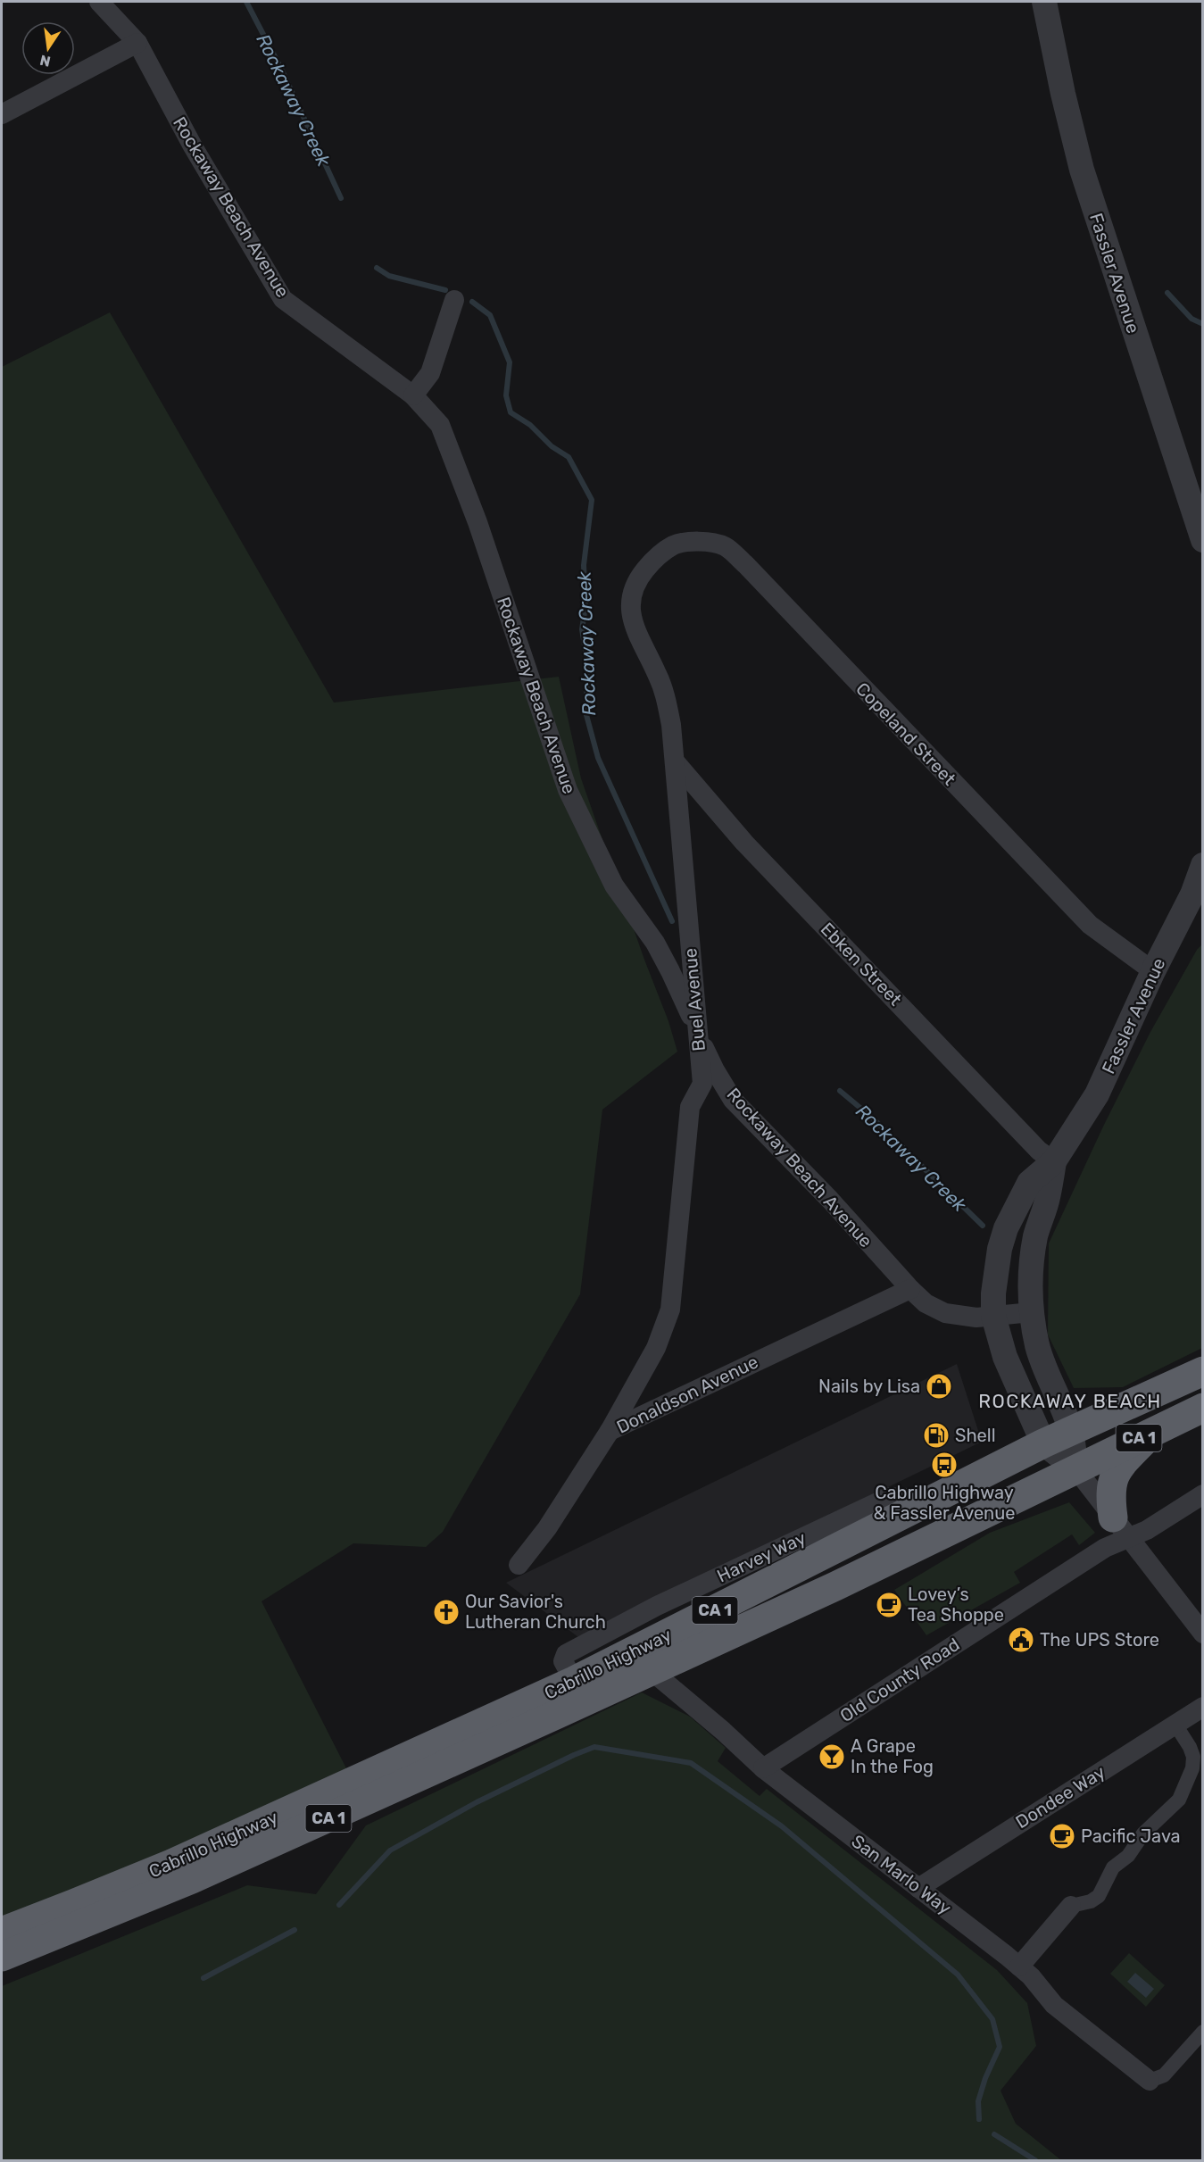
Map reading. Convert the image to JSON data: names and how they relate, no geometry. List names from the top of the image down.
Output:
{
  "streets": {
    "highway": ["CA 1", "Cabrillo Highway"],
    "street": [
      "Rockaway Beach Avenue",
      "Fassler Avenue",
      "Copeland Street",
      "Ebken Street",
      "Buel Avenue",
      "Donaldson Avenue",
      "Old County Road",
      "Dondee Way",
      "San Marlo Way"
    ]
  },
  "crossings": [
    ["Rockaway Beach Avenue", "Fassler Avenue"],
    ["Rockaway Beach Avenue", "Buel Avenue"],
    ["Rockaway Beach Avenue", "Donaldson Avenue"],
    ["Fassler Avenue", "Copeland Street"],
    ["Fassler Avenue", "Ebken Street"],
    ["Fassler Avenue", "Cabrillo Highway"],
    ["Copeland Street", "Buel Avenue"],
    ["Ebken Street", "Buel Avenue"],
    ["Buel Avenue", "Donaldson Avenue"],
    ["Cabrillo Highway", "San Marlo Way"],
    ["Old County Road", "San Marlo Way"],
    ["Dondee Way", "San Marlo Way"]
  ],
  "districts": ["ROCKAWAY BEACH"],
  "water": ["Rockaway Creek"],
  "places": {
    "shop": ["Nails by Lisa"],
    "fuel station": ["Shell"],
    "bus stop": ["Cabrillo Highway & Fassler Avenue"],
    "cafe": ["Lovey’s Tea Shoppe", "Pacific Java"],
    "church": ["Our Savior's Lutheran Church"],
    "public building": ["The UPS Store"],
    "bar": ["A Grape In the Fog"]
  },
  "north": "bottom"
}
